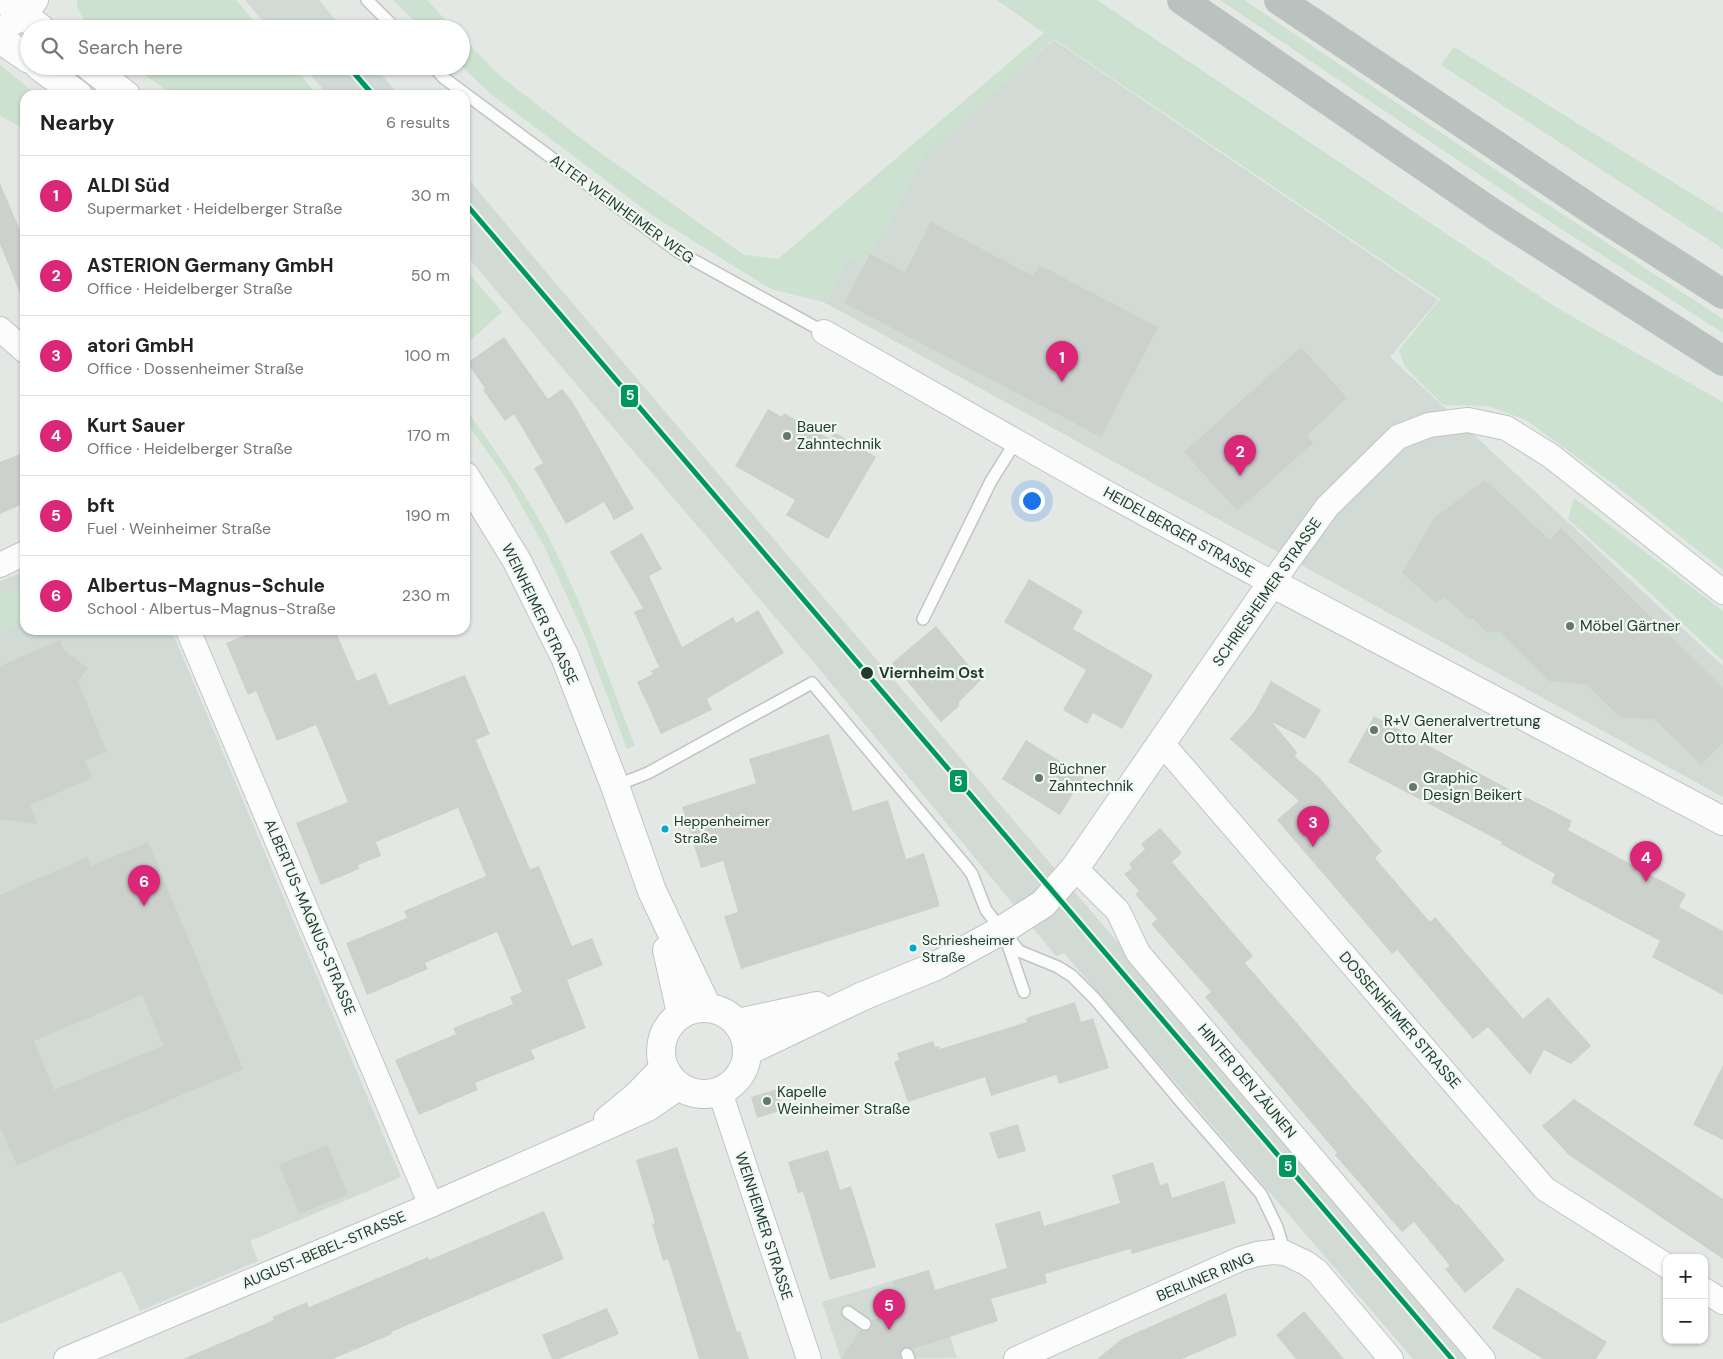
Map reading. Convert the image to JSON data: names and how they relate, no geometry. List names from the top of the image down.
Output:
{
  "streets": {
    "street": [
      "HEIDELBERGER STRASSE",
      "SCHRIESHEIMER STRASSE",
      "WEINHEIMER STRASSE",
      "ALBERTUS-MAGNUS-STRASSE",
      "DOSSENHEIMER STRASSE",
      "HINTER DEN ZÄUNEN",
      "AUGUST-BEBEL-STRASSE",
      "BERLINER RING"
    ],
    "lane": ["ALTER WEINHEIMER WEG"]
  },
  "crossings": [
    ["ALTER WEINHEIMER WEG", "HEIDELBERGER STRASSE"],
    ["HEIDELBERGER STRASSE", "SCHRIESHEIMER STRASSE"],
    ["SCHRIESHEIMER STRASSE", "WEINHEIMER STRASSE"],
    ["SCHRIESHEIMER STRASSE", "DOSSENHEIMER STRASSE"],
    ["SCHRIESHEIMER STRASSE", "HINTER DEN ZÄUNEN"],
    ["SCHRIESHEIMER STRASSE", "AUGUST-BEBEL-STRASSE"],
    ["WEINHEIMER STRASSE", "AUGUST-BEBEL-STRASSE"],
    ["ALBERTUS-MAGNUS-STRASSE", "AUGUST-BEBEL-STRASSE"]
  ],
  "places": [
    "Bauer Zahntechnik",
    "Möbel Gärtner",
    "Viernheim Ost",
    "R+V Generalvertretung Otto Alter",
    "Büchner Zahntechnik",
    "Graphic Design Beikert",
    "Heppenheimer Straße",
    "Schriesheimer Straße",
    "Kapelle Weinheimer Straße"
  ],
  "lines": ["transit line 5"],
  "page": {
    "search": "Search here",
    "heading": ["Nearby", "6 results"],
    "list": [
      {
        "mark": "1",
        "name": "ALDI Süd",
        "note": "Supermarket · Heidelberger Straße",
        "value": "30 m"
      },
      {
        "mark": "2",
        "name": "ASTERION Germany GmbH",
        "note": "Office · Heidelberger Straße",
        "value": "50 m"
      },
      {
        "mark": "3",
        "name": "atori GmbH",
        "note": "Office · Dossenheimer Straße",
        "value": "100 m"
      },
      {
        "mark": "4",
        "name": "Kurt Sauer",
        "note": "Office · Heidelberger Straße",
        "value": "170 m"
      },
      {
        "mark": "5",
        "name": "bft",
        "note": "Fuel · Weinheimer Straße",
        "value": "190 m"
      },
      {
        "mark": "6",
        "name": "Albertus-Magnus-Schule",
        "note": "School · Albertus-Magnus-Straße",
        "value": "230 m"
      }
    ],
    "pins": [
      "1",
      "2",
      "3",
      "4",
      "6",
      "5"
    ],
    "map_buttons": ["+", "−"]
  }
}
